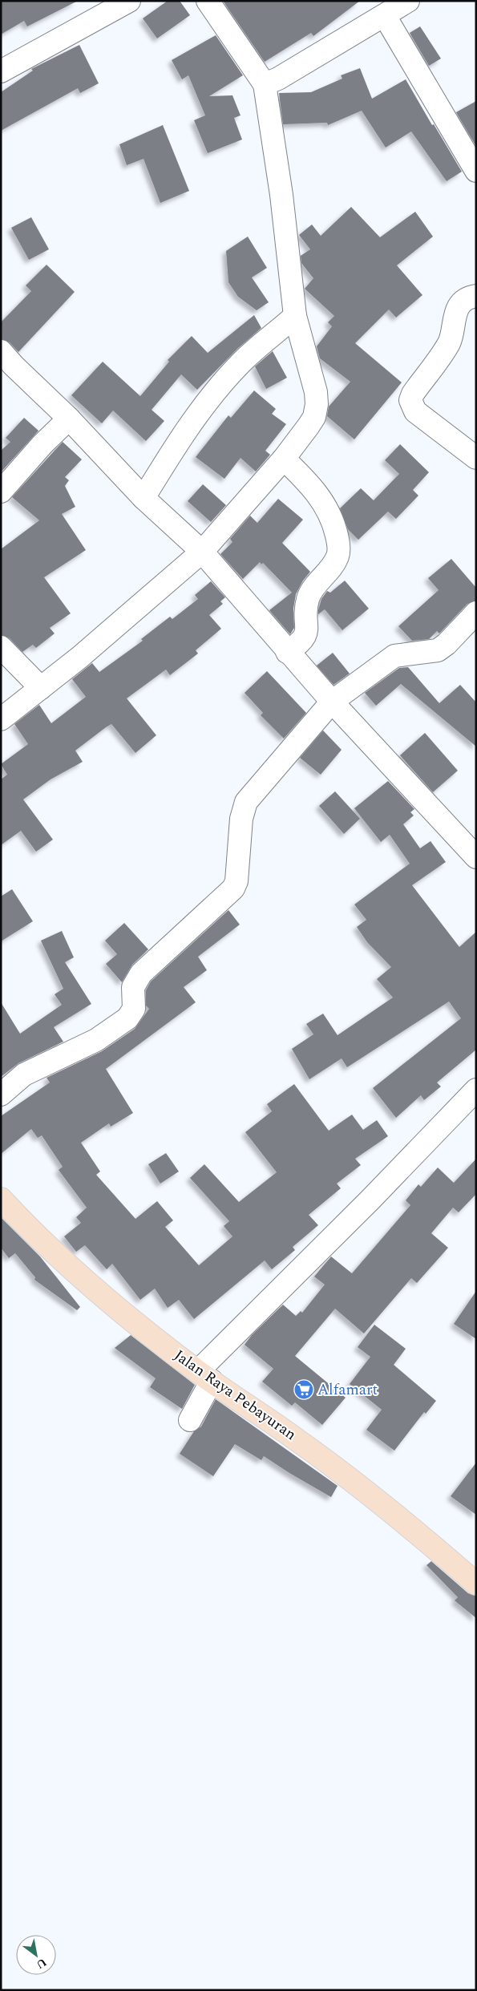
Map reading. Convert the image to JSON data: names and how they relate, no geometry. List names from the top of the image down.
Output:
{
  "streets": {
    "main road": ["Jalan Raya Pebayuran"]
  },
  "places": {
    "supermarket": ["Alfamart"]
  },
  "north": "bottom right"
}
